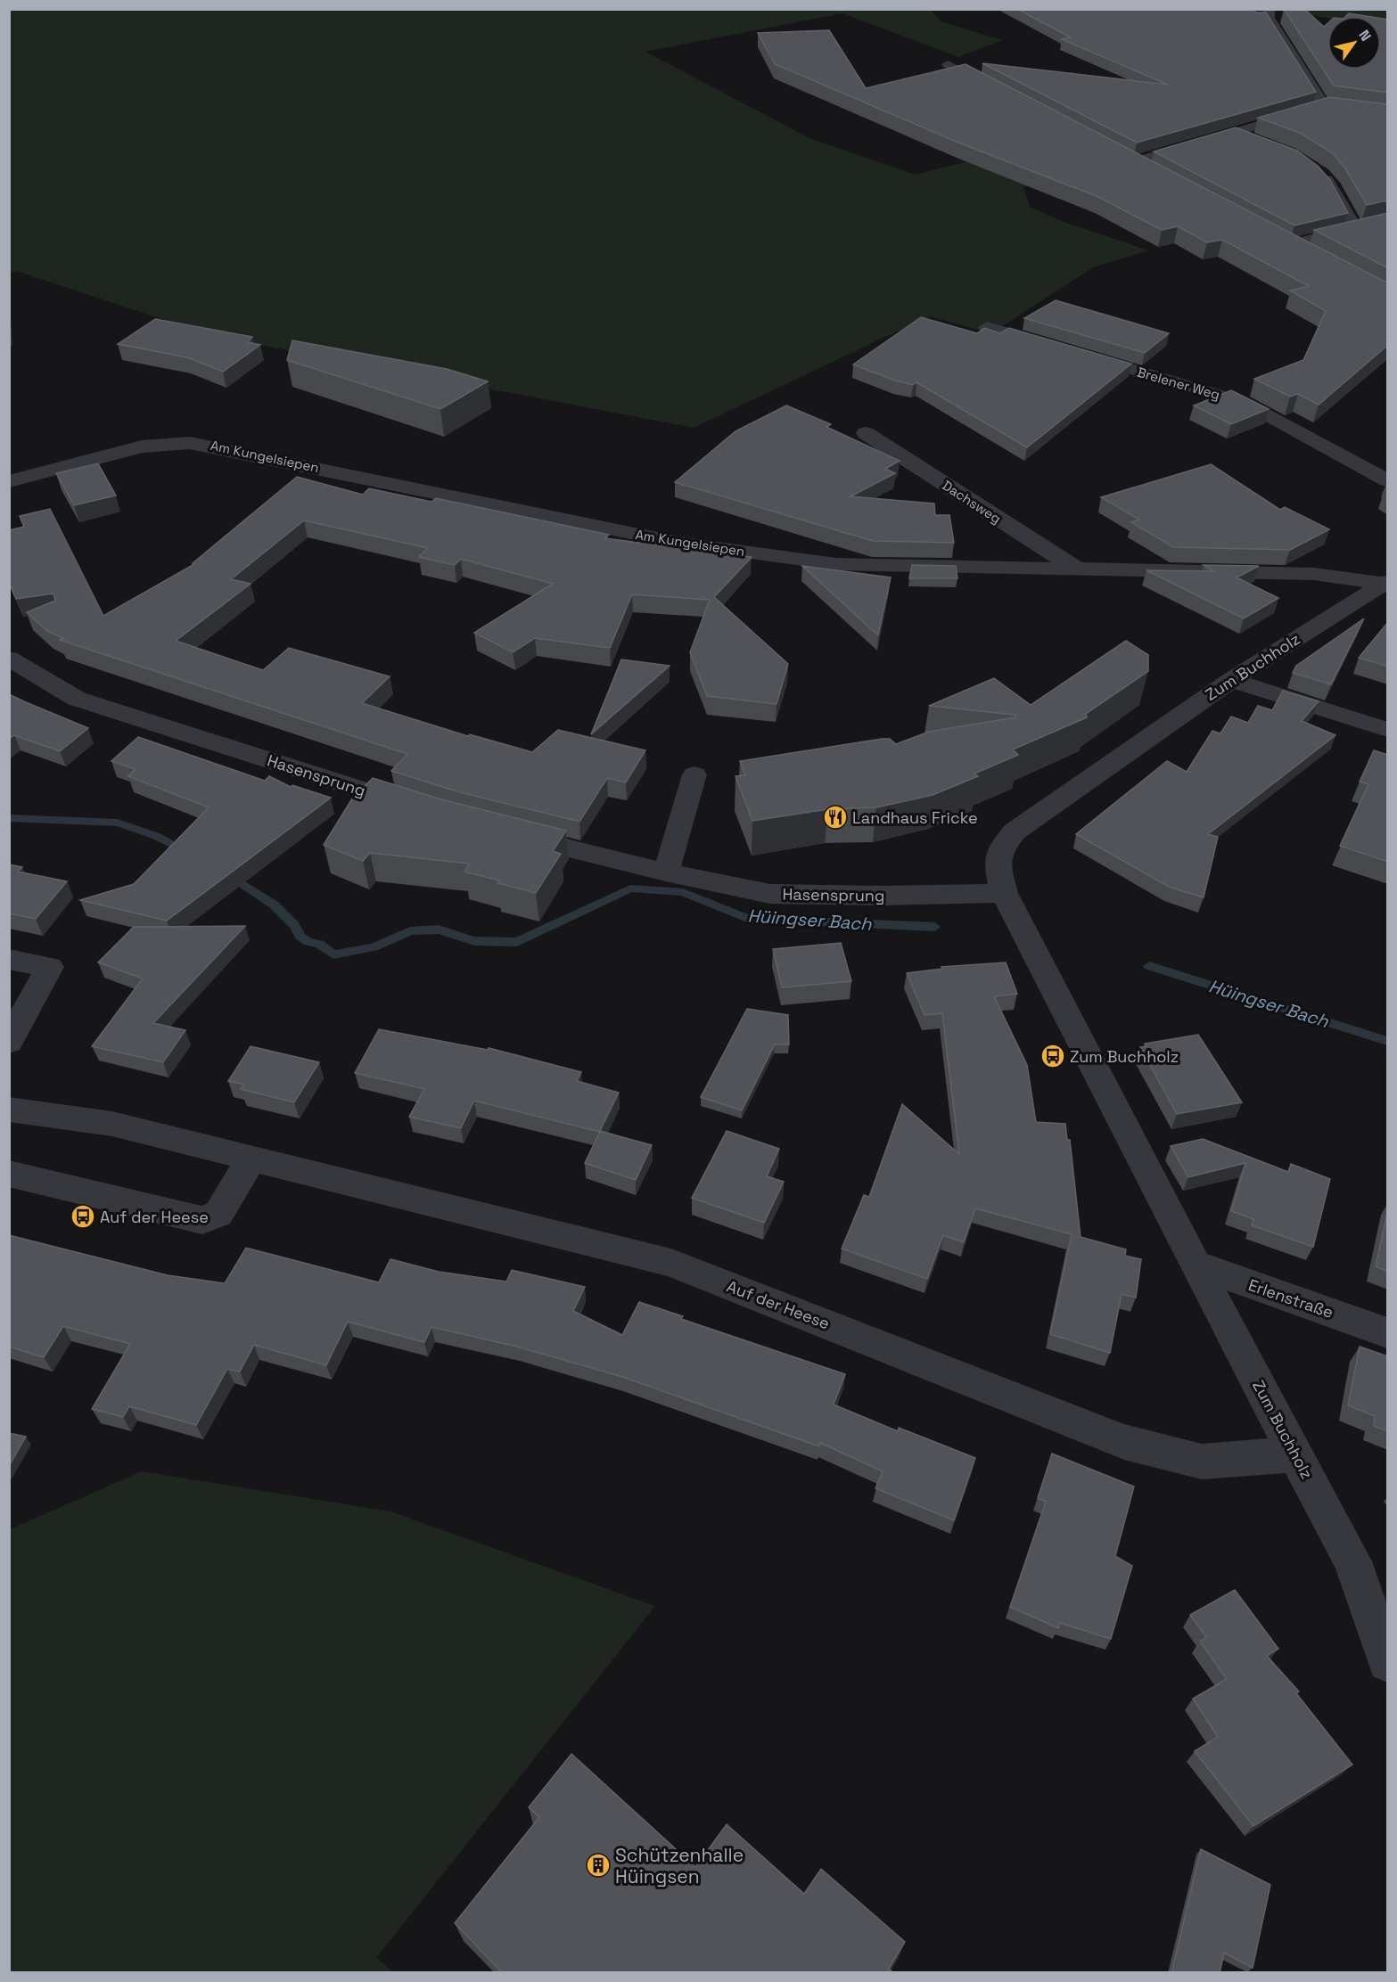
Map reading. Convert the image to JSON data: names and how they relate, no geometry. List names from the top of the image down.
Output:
{
  "streets": {
    "street": [
      "Brelener Weg",
      "Am Kungelsiepen",
      "Dachsweg",
      "Zum Buchholz",
      "Hasensprung",
      "Erlenstraße",
      "Auf der Heese"
    ]
  },
  "crossings": [
    ["Am Kungelsiepen", "Dachsweg"],
    ["Am Kungelsiepen", "Zum Buchholz"],
    ["Zum Buchholz", "Hasensprung"],
    ["Zum Buchholz", "Erlenstraße"],
    ["Zum Buchholz", "Auf der Heese"]
  ],
  "water": ["Hüingser Bach"],
  "places": {
    "restaurant": ["Landhaus Fricke"],
    "bus stop": ["Zum Buchholz", "Auf der Heese"],
    "building": ["Schützenhalle Hüingsen"]
  },
  "north": "top right"
}
